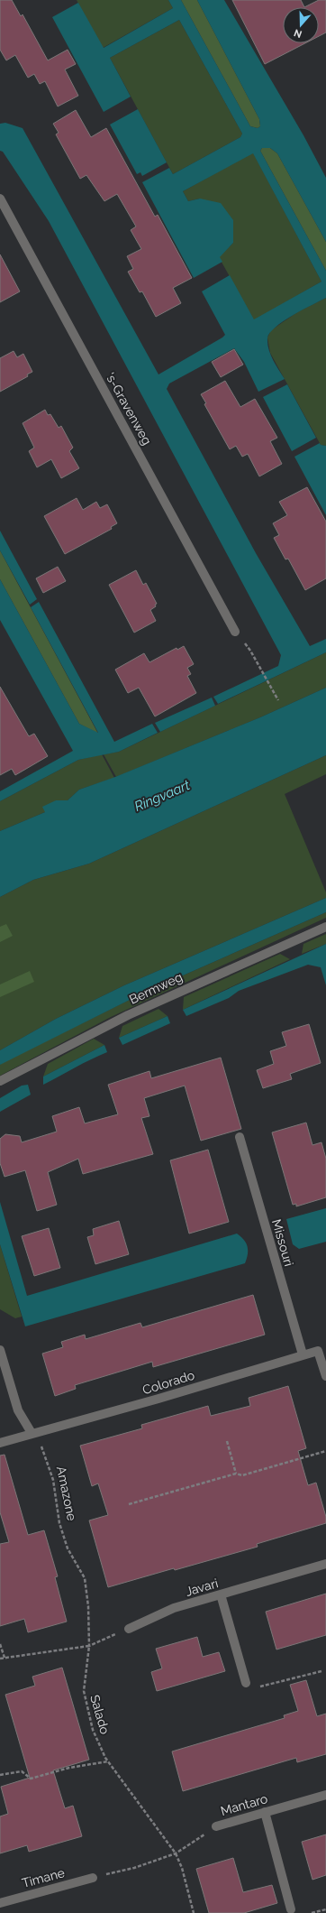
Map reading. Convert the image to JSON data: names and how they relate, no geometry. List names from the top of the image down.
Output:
{
  "streets": {
    "street": [
      "'s-Gravenweg",
      "Bermweg",
      "Missouri",
      "Colorado",
      "Javari",
      "Mantaro",
      "Timane"
    ],
    "path": ["Amazone", "Salado"]
  },
  "crossings": [
    ["Missouri", "Colorado"],
    ["Colorado", "Amazone"],
    ["Amazone", "Salado"],
    ["Salado", "Mantaro"],
    ["Mantaro", "Timane"]
  ],
  "water": ["Ringvaart"],
  "north": "bottom"
}
